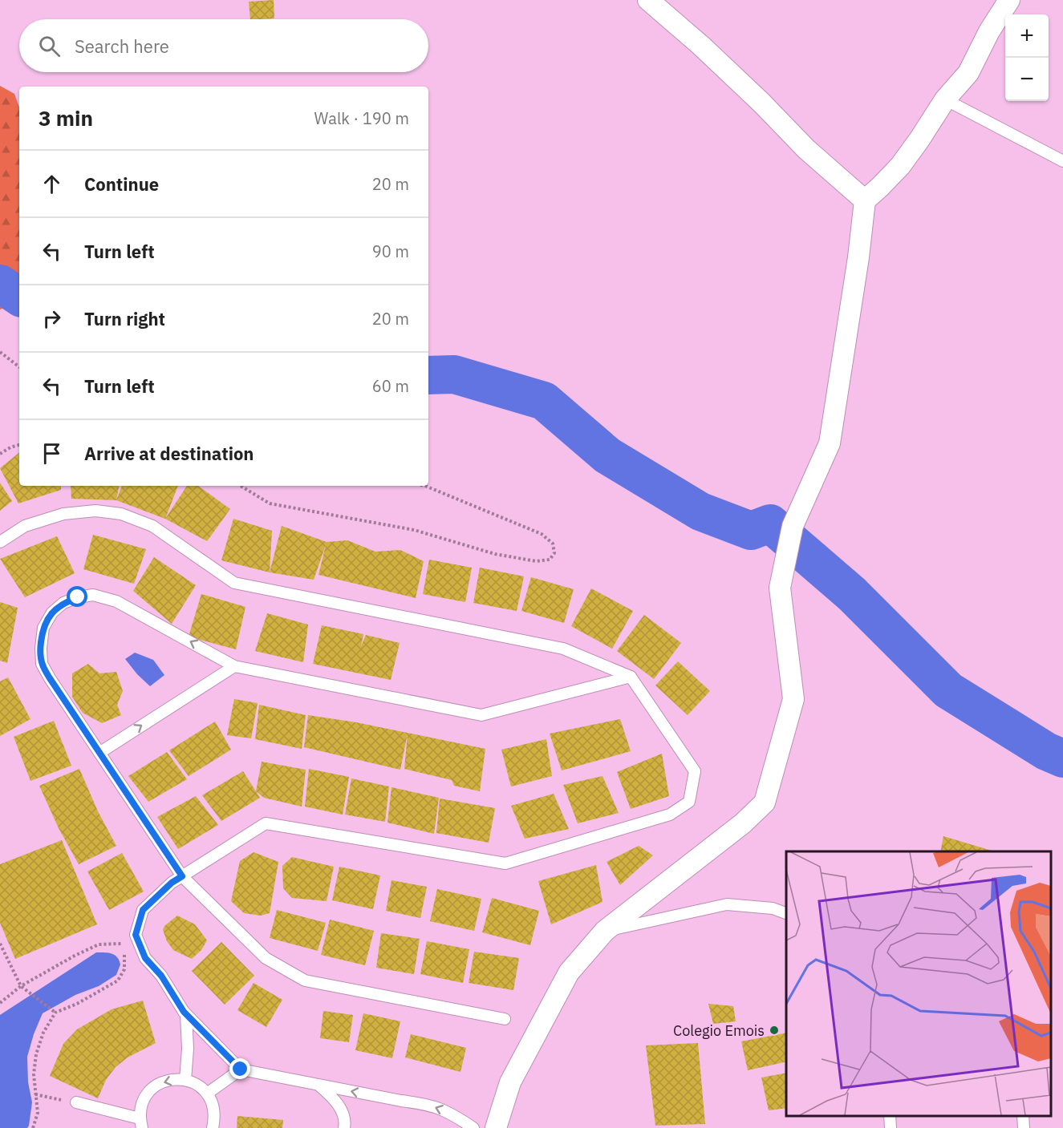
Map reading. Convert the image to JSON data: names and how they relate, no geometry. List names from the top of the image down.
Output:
{
  "places": ["Colegio Emois"],
  "page": {
    "map_buttons": ["+", "−"],
    "search": "Search here",
    "heading": ["3 min", "Walk · 190 m"],
    "list": [
      ["Continue", "20 m"],
      ["Turn left", "90 m"],
      ["Turn right", "20 m"],
      ["Turn left", "60 m"],
      "Arrive at destination"
    ]
  }
}
